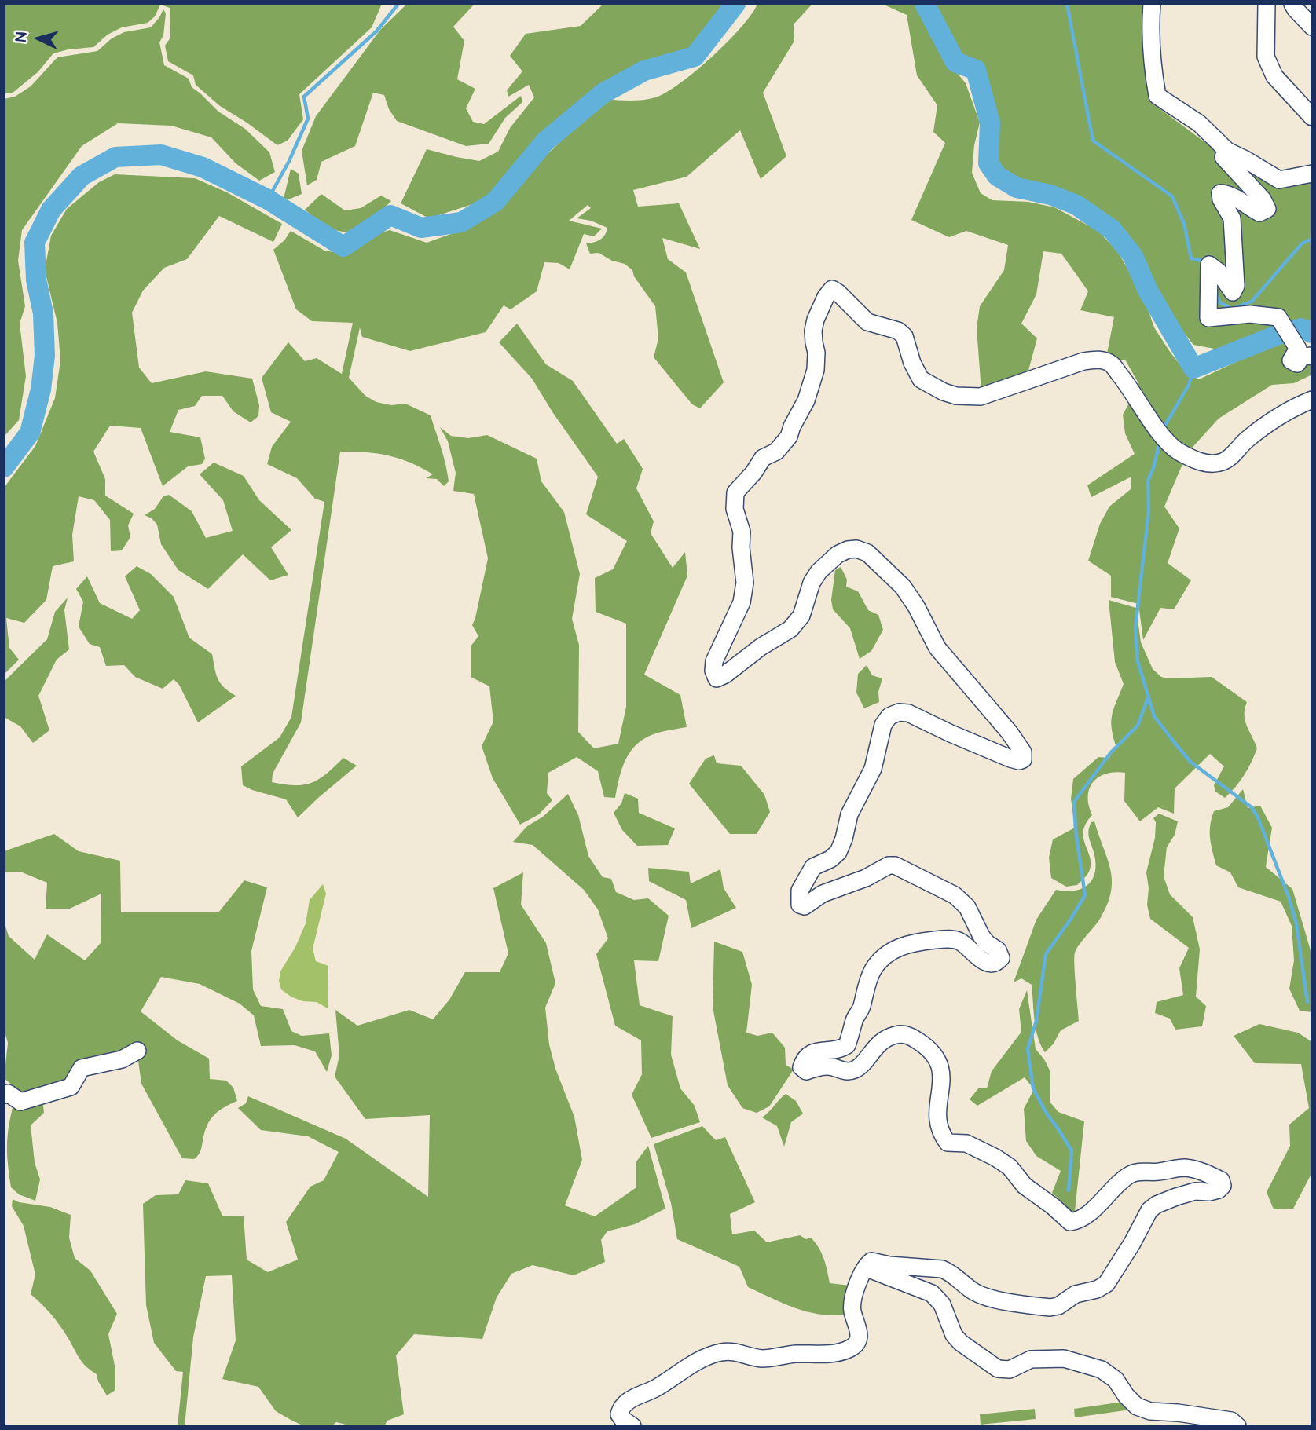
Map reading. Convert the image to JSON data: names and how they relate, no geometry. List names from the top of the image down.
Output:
{
  "north": "left"
}
